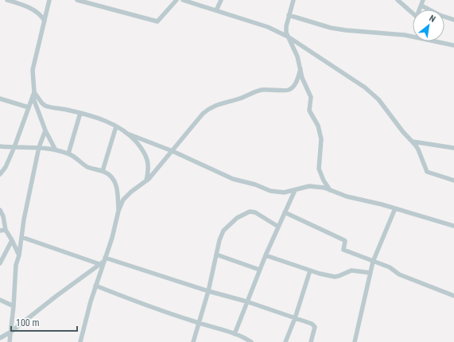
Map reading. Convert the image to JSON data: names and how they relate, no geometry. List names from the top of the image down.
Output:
{
  "scale_bar": "100 m",
  "north": "top right"
}
